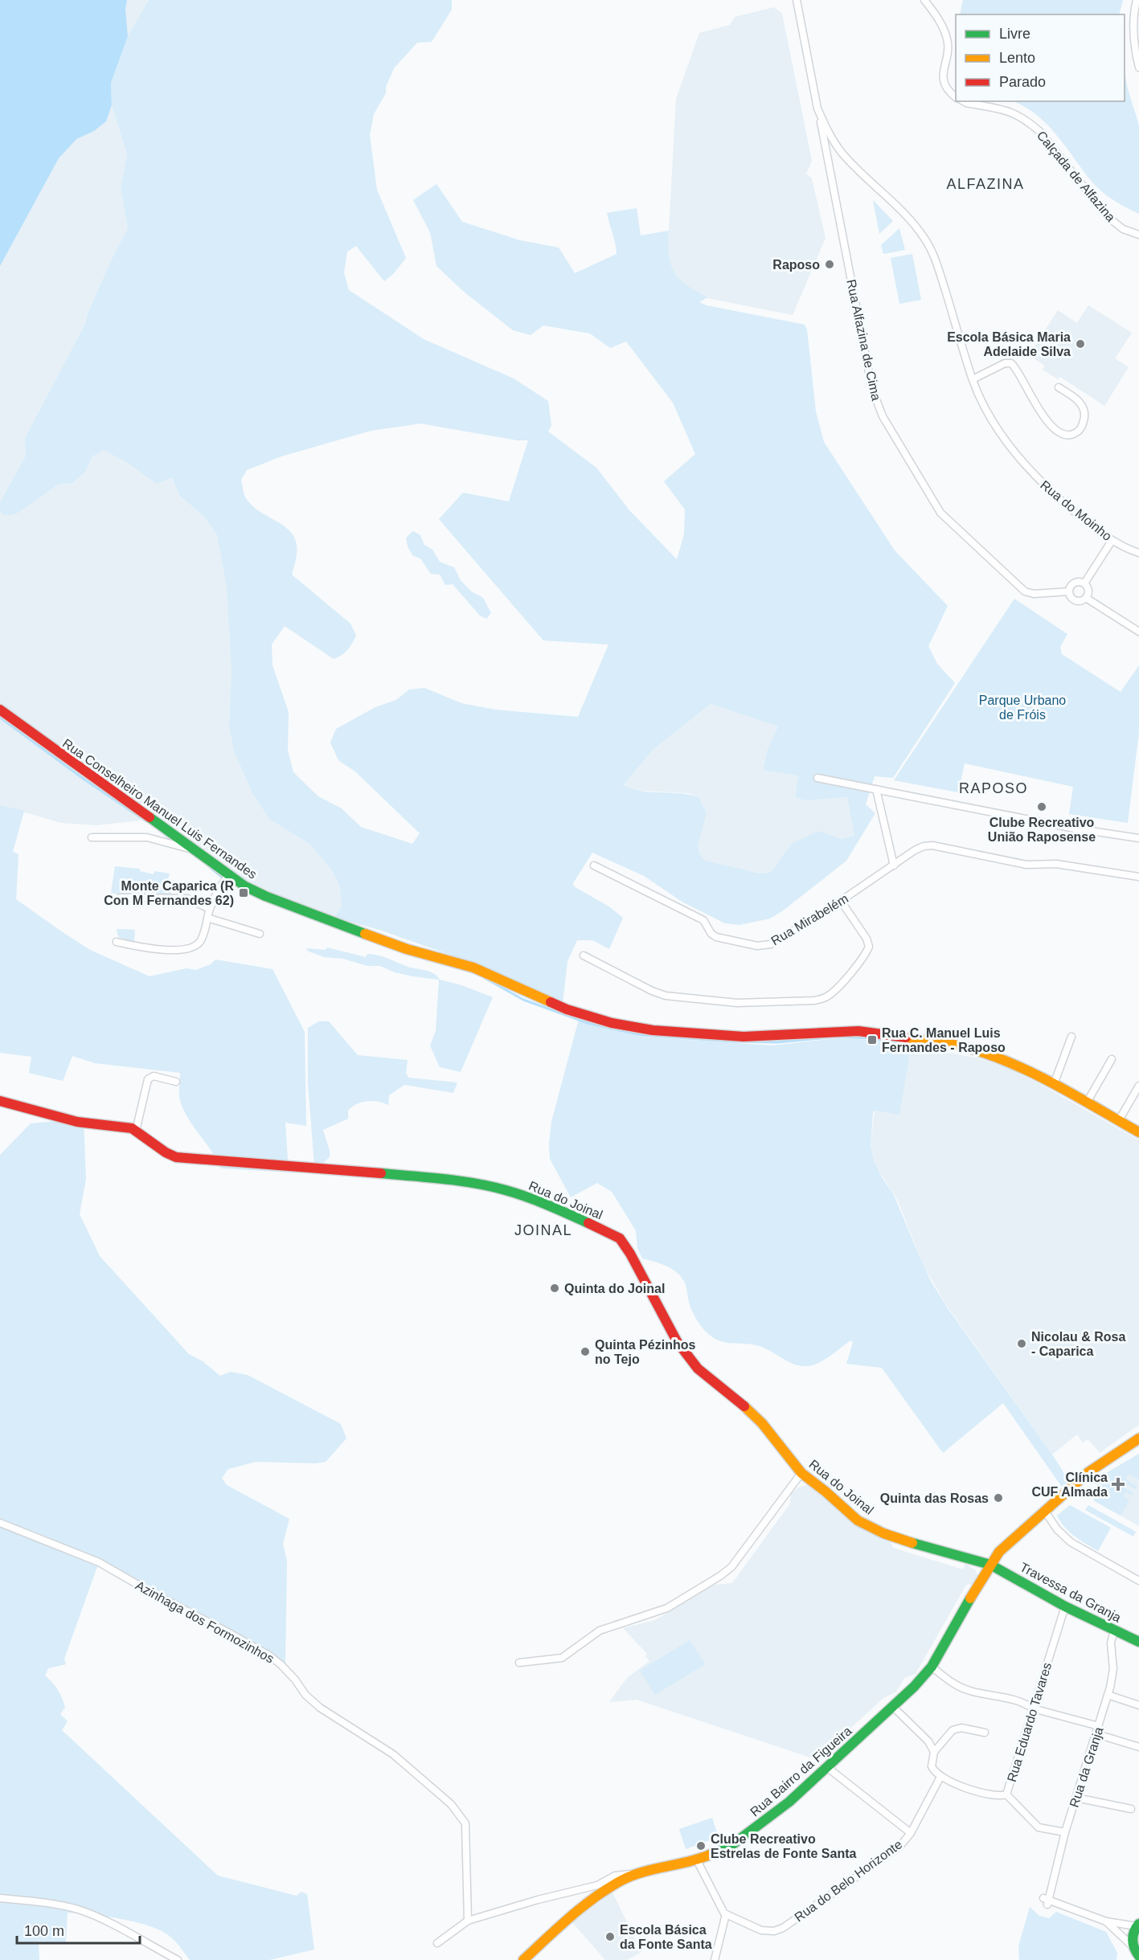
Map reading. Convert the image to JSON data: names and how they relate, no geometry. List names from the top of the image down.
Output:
{
  "streets": {
    "street": [
      "Calçada de Alfazina",
      "Rua Alfazina de Cima",
      "Rua do Moinho",
      "Rua Conselheiro Manuel Luis Fernandes",
      "Rua Mirabelém",
      "Rua do Joinal",
      "Travessa da Granja",
      "Azinhaga dos Formozinhos",
      "Rua Eduardo Tavares",
      "Rua da Granja",
      "Rua Bairro da Figueira",
      "Rua do Belo Horizonte"
    ]
  },
  "crossings": [
    ["Rua Alfazina de Cima", "Rua do Moinho"],
    ["Rua do Joinal", "Travessa da Granja"],
    ["Rua do Joinal", "Rua Bairro da Figueira"],
    ["Travessa da Granja", "Rua Eduardo Tavares"],
    ["Travessa da Granja", "Rua da Granja"],
    ["Travessa da Granja", "Rua Bairro da Figueira"],
    ["Rua Eduardo Tavares", "Rua do Belo Horizonte"]
  ],
  "districts": ["ALFAZINA", "RAPOSO", "JOINAL"],
  "parks": ["Parque Urbano de Fróis"],
  "places": {
    "other": [
      "Raposo",
      "Escola Básica Maria Adelaide Silva",
      "Clube Recreativo União Raposense",
      "Quinta do Joinal",
      "Nicolau & Rosa - Caparica",
      "Quinta Pézinhos no Tejo",
      "Quinta das Rosas",
      "Clube Recreativo Estrelas de Fonte Santa",
      "Escola Básica da Fonte Santa"
    ],
    "transit": ["Monte Caparica (R Con M Fernandes 62)", "Rua C. Manuel Luis Fernandes - Raposo"],
    "health": ["Clínica CUF Almada"]
  },
  "legend": ["Livre", "Lento", "Parado"],
  "scale_bar": "100 m"
}
